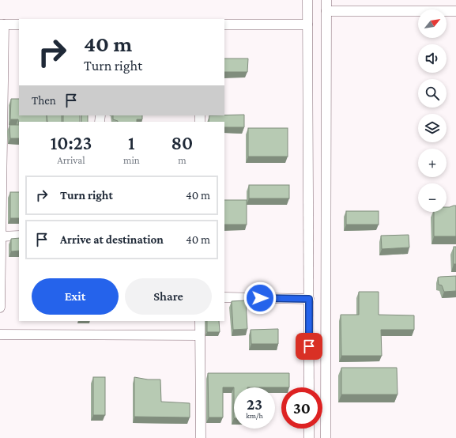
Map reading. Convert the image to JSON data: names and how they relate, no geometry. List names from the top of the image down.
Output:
{
  "north": "top right",
  "page": {
    "map_buttons": ["+", "−"],
    "turn": ["40 m", "Turn right"],
    "then": "Then",
    "eta": [
      "10:23",
      "Arrival",
      "1",
      "min",
      "80",
      "m"
    ],
    "list": [
      {
        "name": "Turn right",
        "value": "40 m"
      },
      {
        "name": "Arrive at destination",
        "value": "40 m"
      }
    ],
    "buttons": ["Exit", "Share"],
    "speed": "23 km/h",
    "limit": "30"
  }
}
